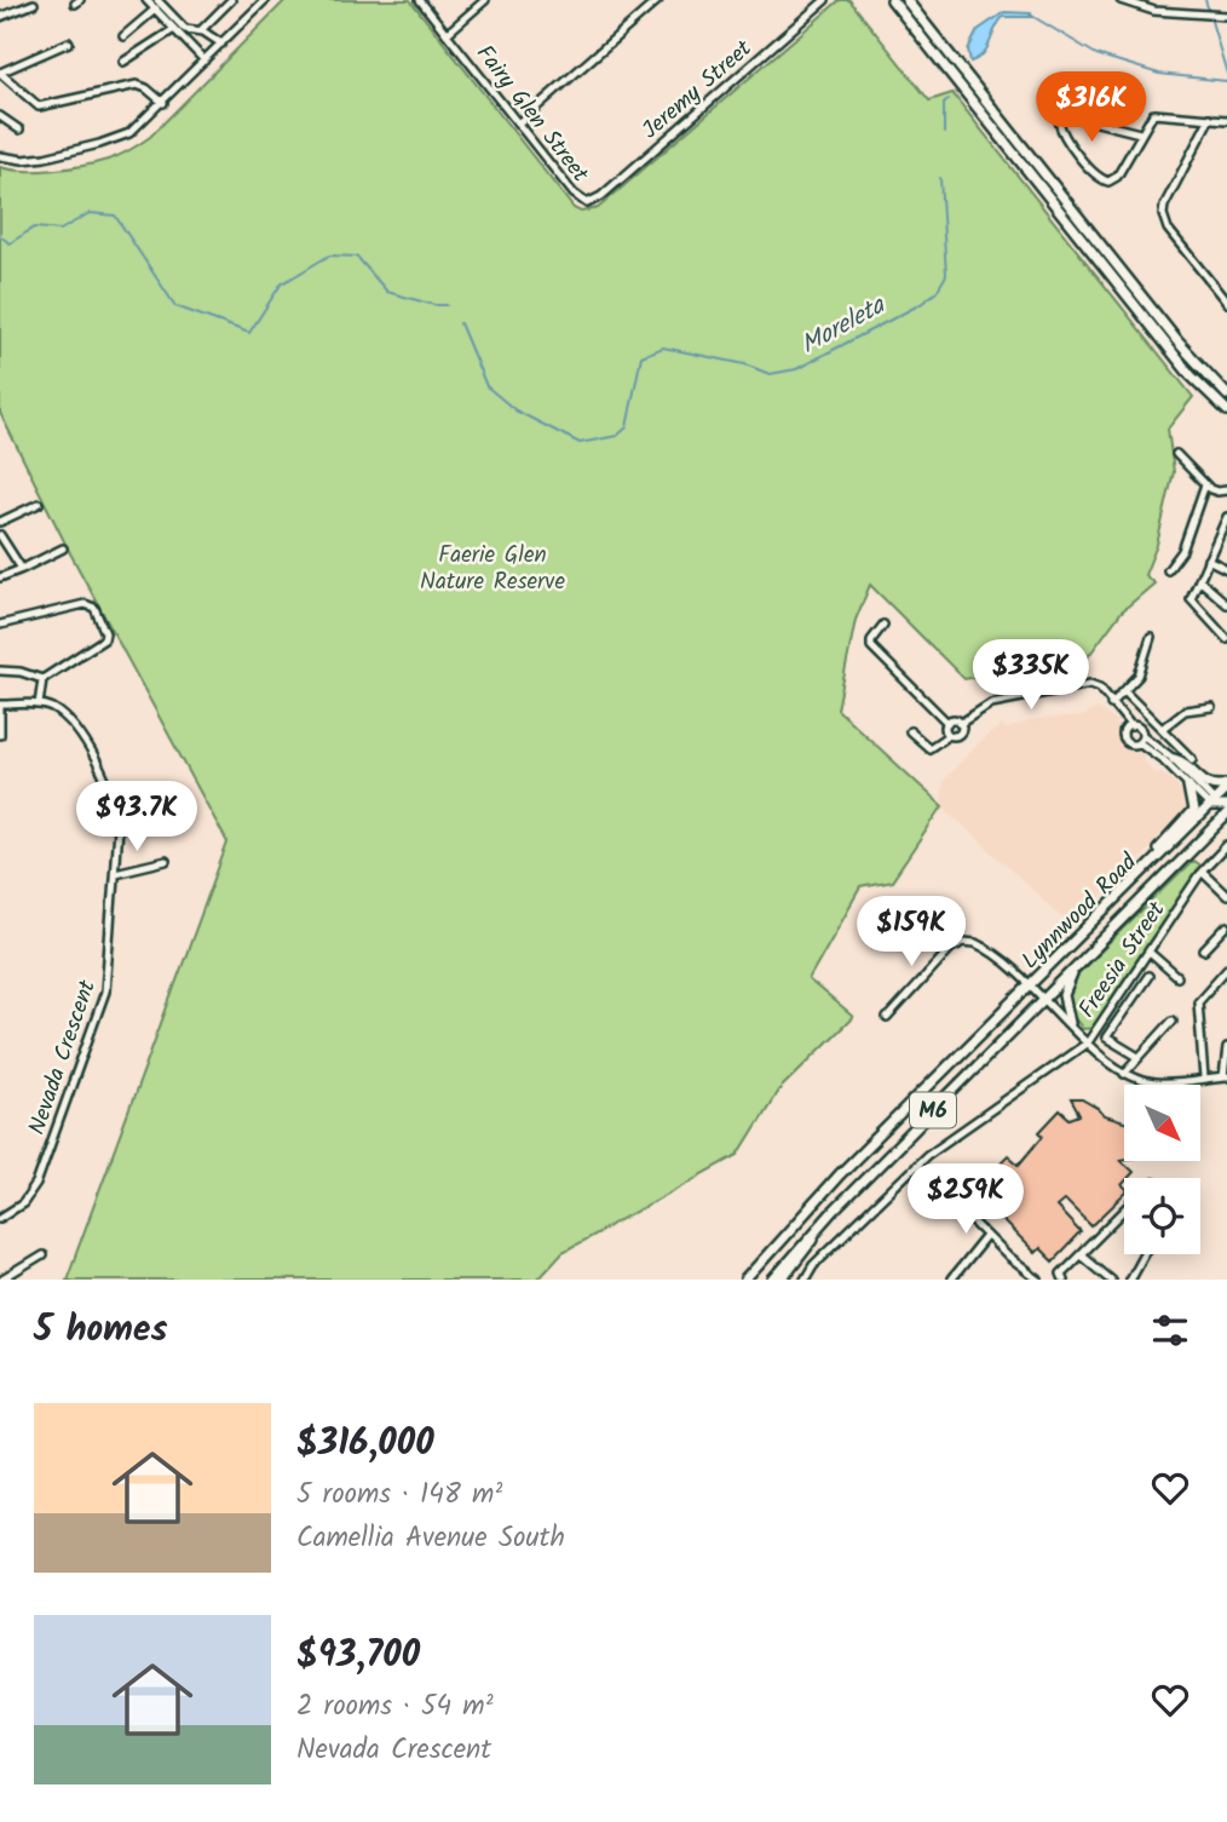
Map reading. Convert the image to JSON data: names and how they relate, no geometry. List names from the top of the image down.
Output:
{
  "streets": {
    "main road": ["Lynnwood Road", "M6"],
    "street": [
      "Jeremy Street",
      "Fairy Glen Street",
      "Freesia Street",
      "Nevada Crescent"
    ]
  },
  "crossings": [
    ["Jeremy Street", "Fairy Glen Street"]
  ],
  "water": ["Moreleta"],
  "parks": ["Faerie Glen Nature Reserve"],
  "north": "bottom right",
  "page": {
    "price": [
      "$316K",
      "$335K",
      "$93.7K",
      "$159K",
      "$259K"
    ],
    "heading": "5 homes",
    "list": [
      {
        "name": "$316,000",
        "note": "5 rooms · 148 m² · Camellia Avenue South"
      },
      {
        "name": "$93,700",
        "note": "2 rooms · 54 m² · Nevada Crescent"
      }
    ]
  }
}
